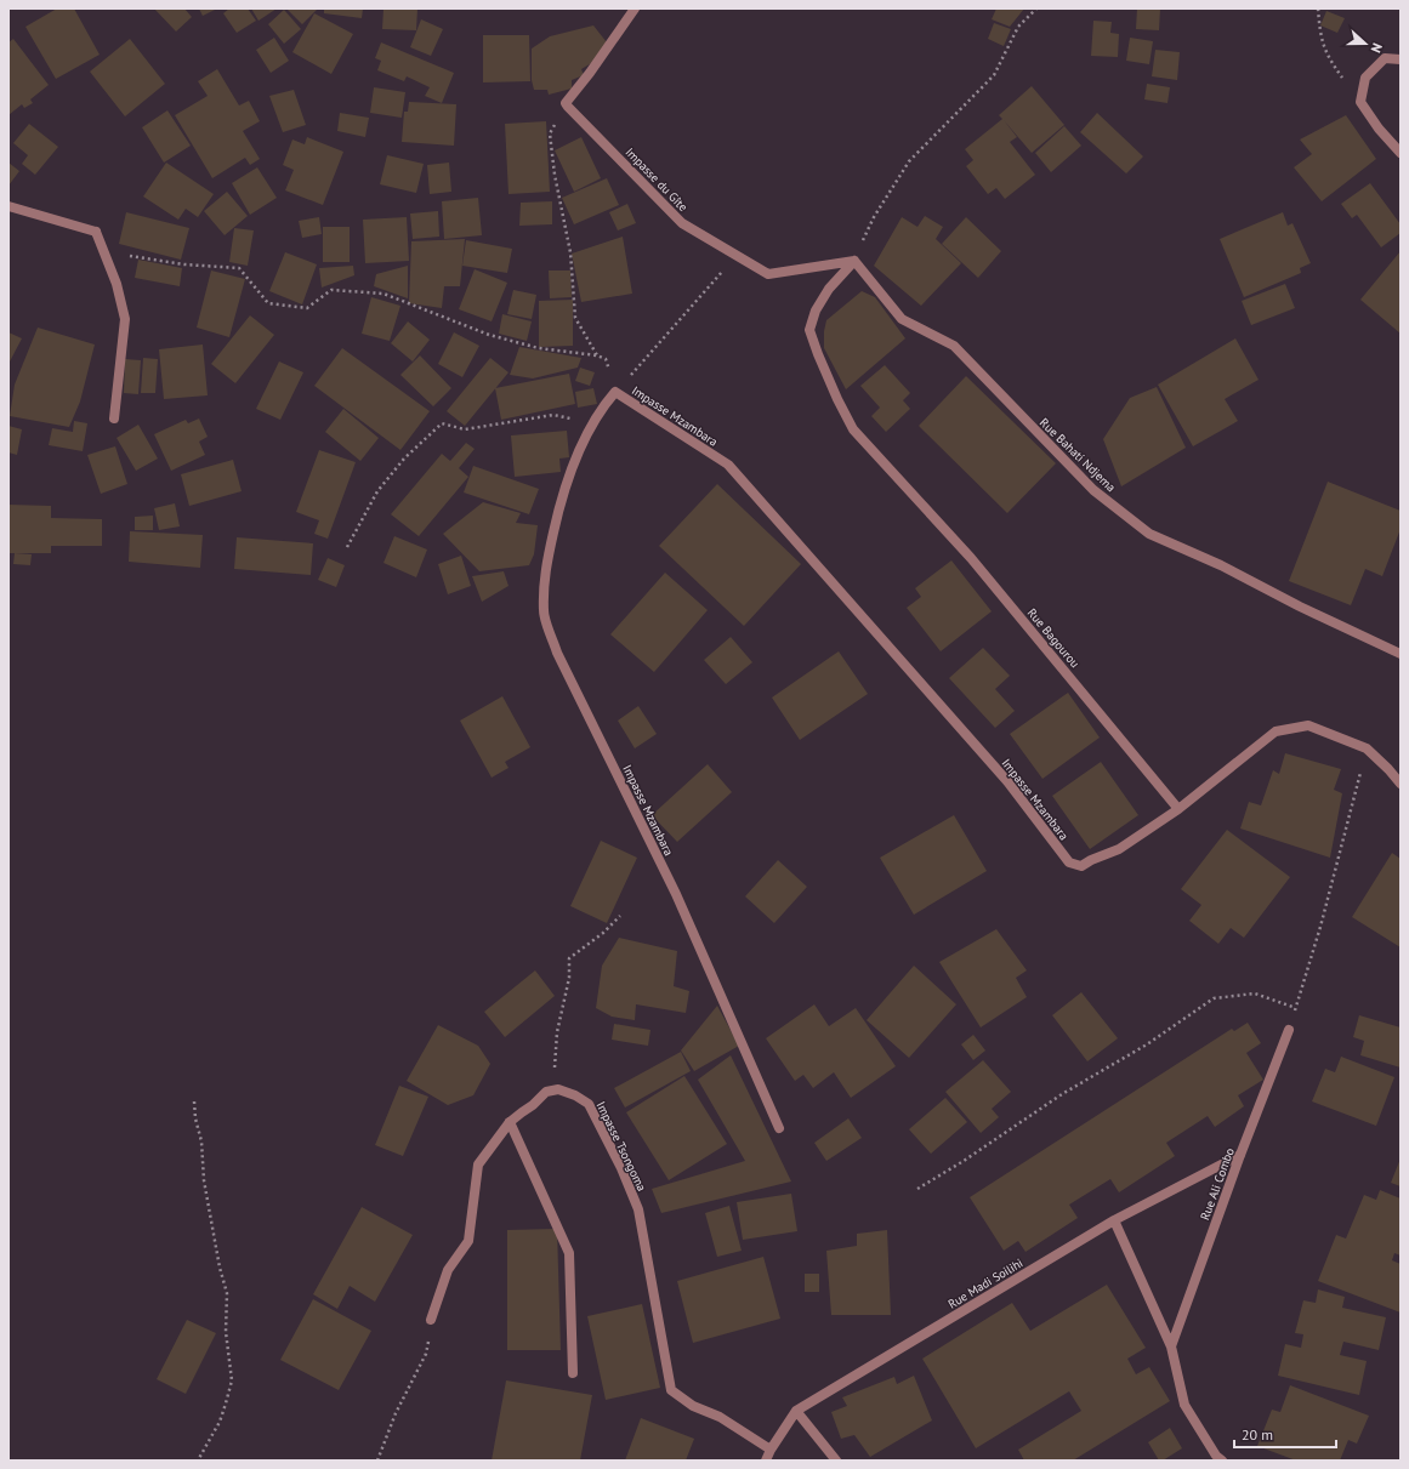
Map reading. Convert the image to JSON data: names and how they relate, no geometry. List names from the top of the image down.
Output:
{
  "streets": {
    "street": [
      "Impasse du Gîte",
      "Impasse Mzambara",
      "Rue Bahati Ndjema",
      "Rue Bagourou",
      "Impasse Tsongoma",
      "Rue Ali Combo",
      "Rue Madi Soilihi"
    ]
  },
  "crossings": [
    ["Impasse du Gîte", "Rue Bahati Ndjema"],
    ["Impasse du Gîte", "Rue Bagourou"],
    ["Impasse Mzambara", "Rue Bagourou"],
    ["Rue Bahati Ndjema", "Rue Bagourou"],
    ["Impasse Tsongoma", "Rue Madi Soilihi"],
    ["Rue Ali Combo", "Rue Madi Soilihi"]
  ],
  "scale_bar": "20 m",
  "north": "right"
}
